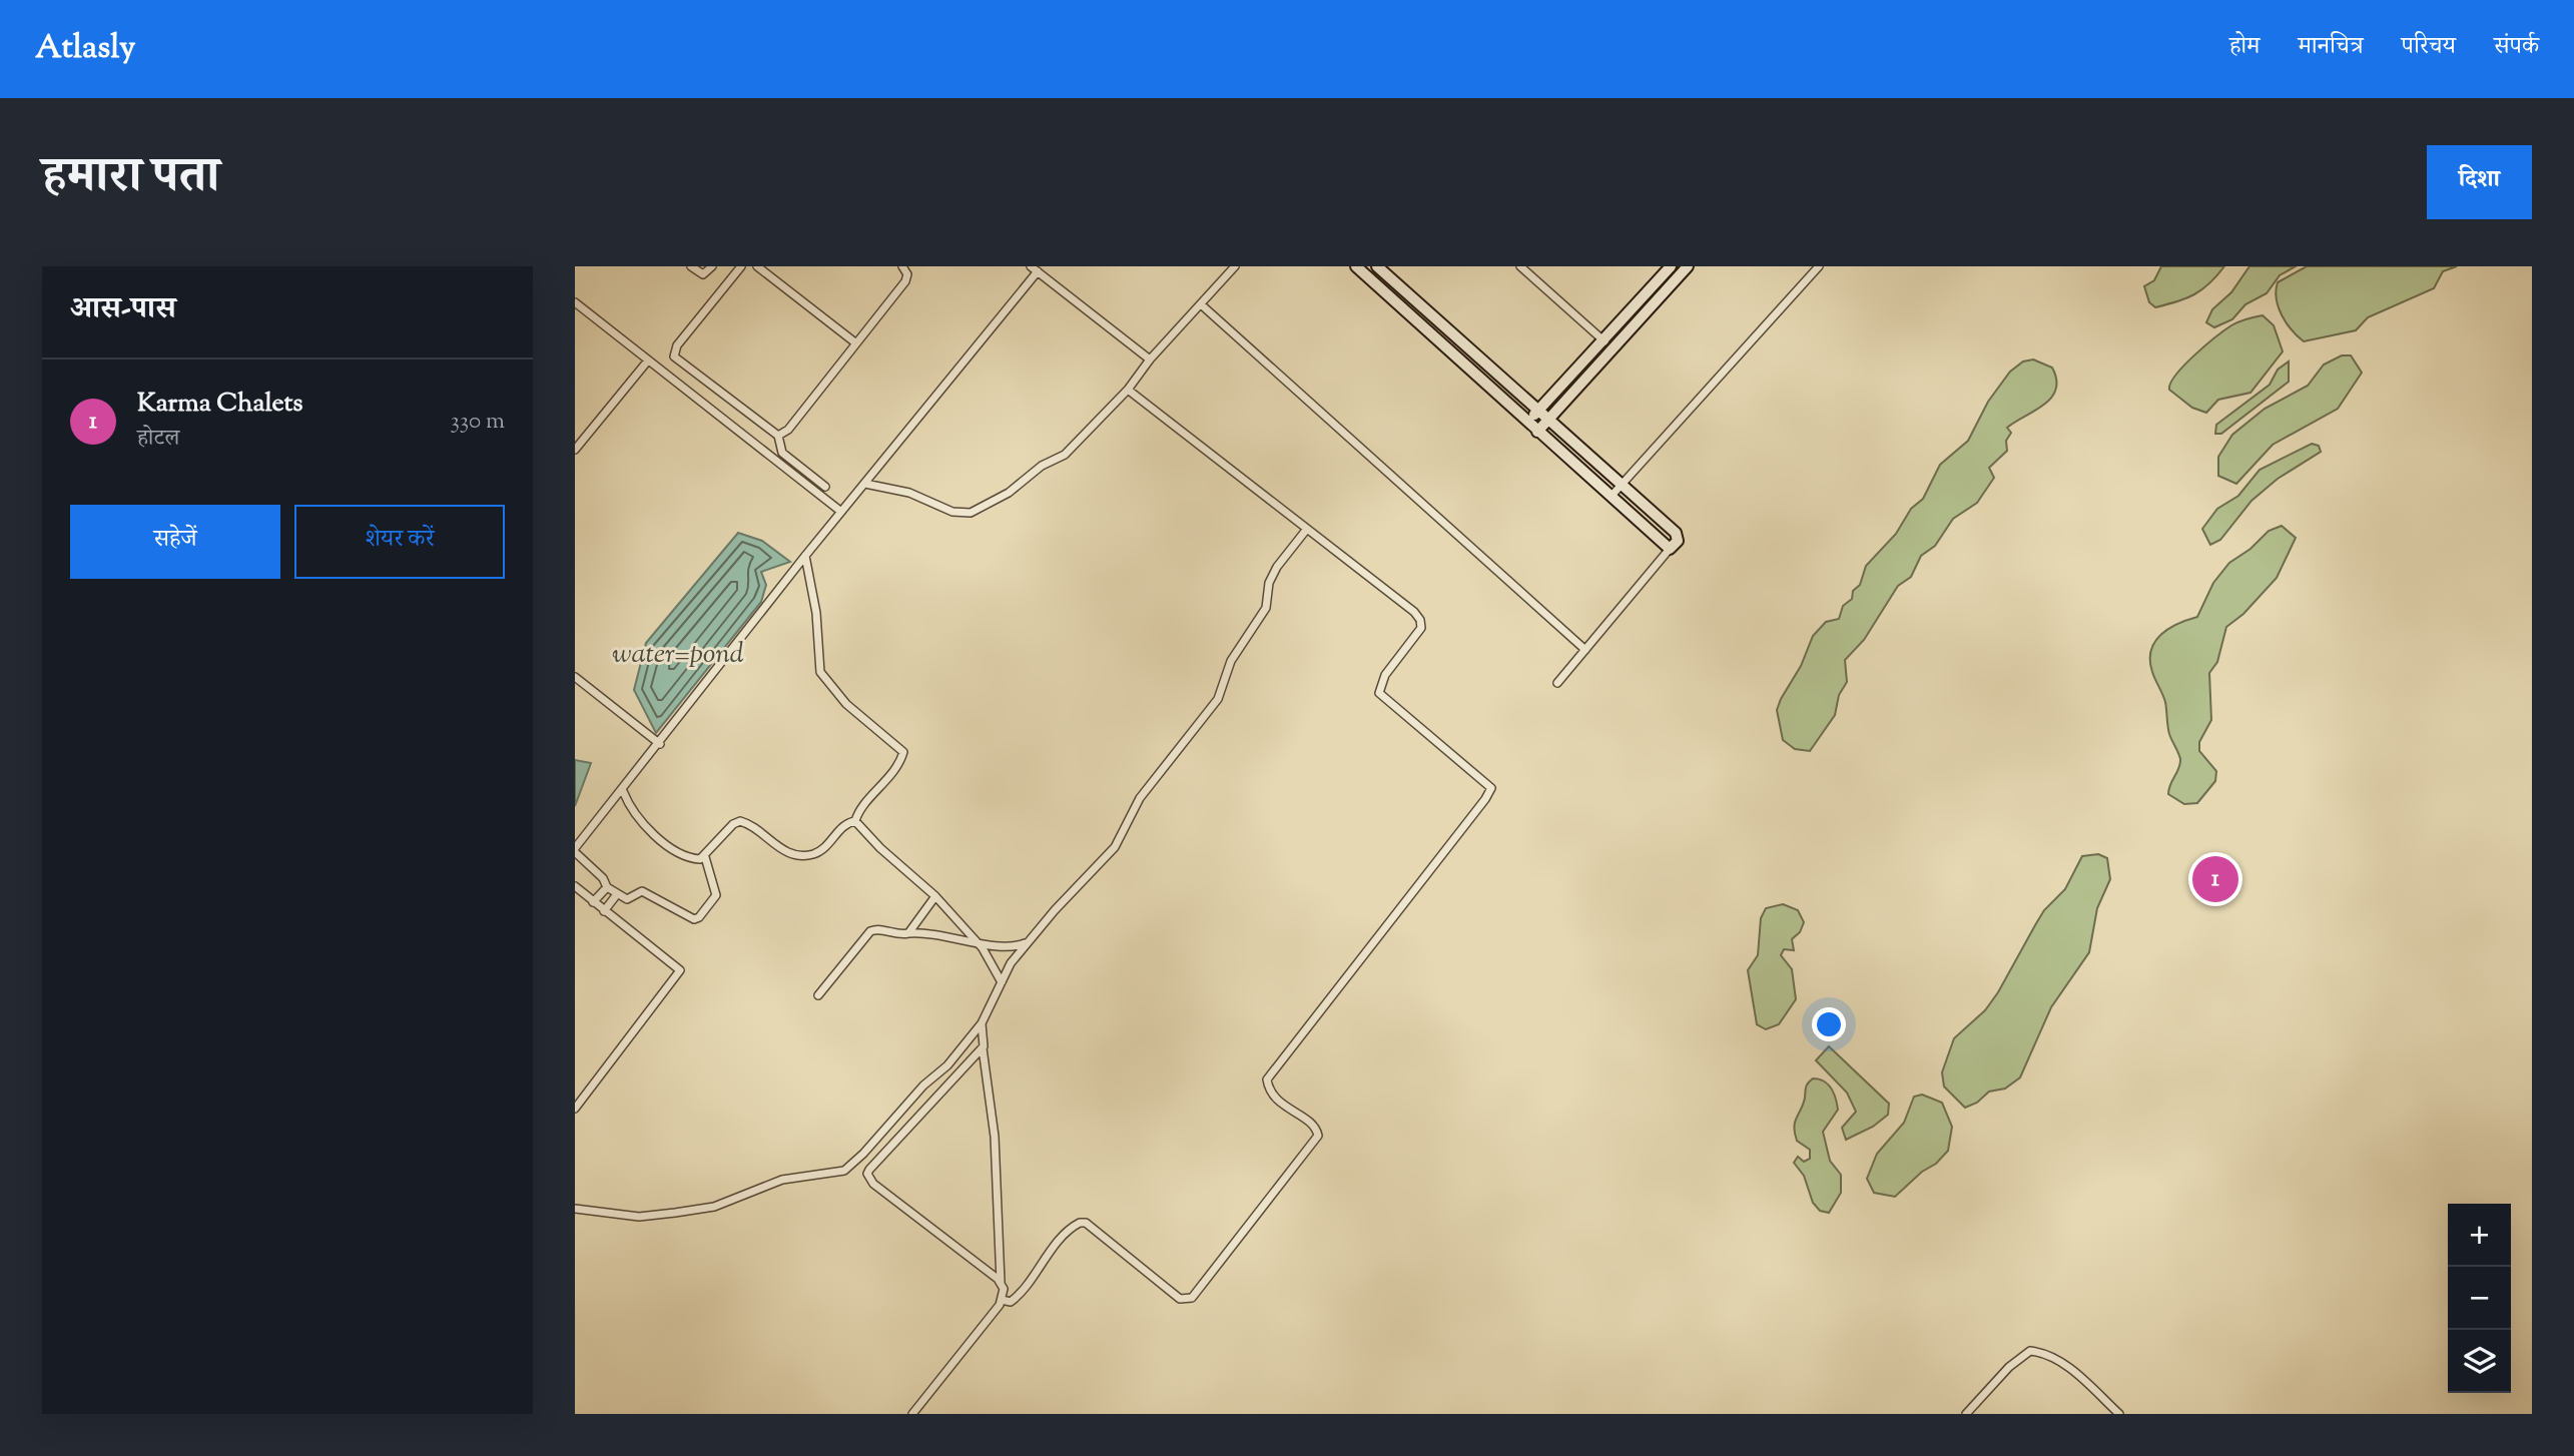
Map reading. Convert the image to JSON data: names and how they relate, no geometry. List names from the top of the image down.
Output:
{
  "water": ["water=pond"],
  "page": {
    "header": "Atlasly",
    "nav": [
      "होम",
      "मानचित्र",
      "परिचय",
      "संपर्क"
    ],
    "title": "हमारा पता",
    "buttons": [
      "दिशा",
      ["सहेजें", "शेयर करें"]
    ],
    "heading": "आस-पास",
    "list": [
      {
        "mark": "1",
        "name": "Karma Chalets",
        "note": "होटल",
        "value": "330 m"
      }
    ],
    "pins": "1",
    "map_buttons": ["+", "−"]
  }
}
